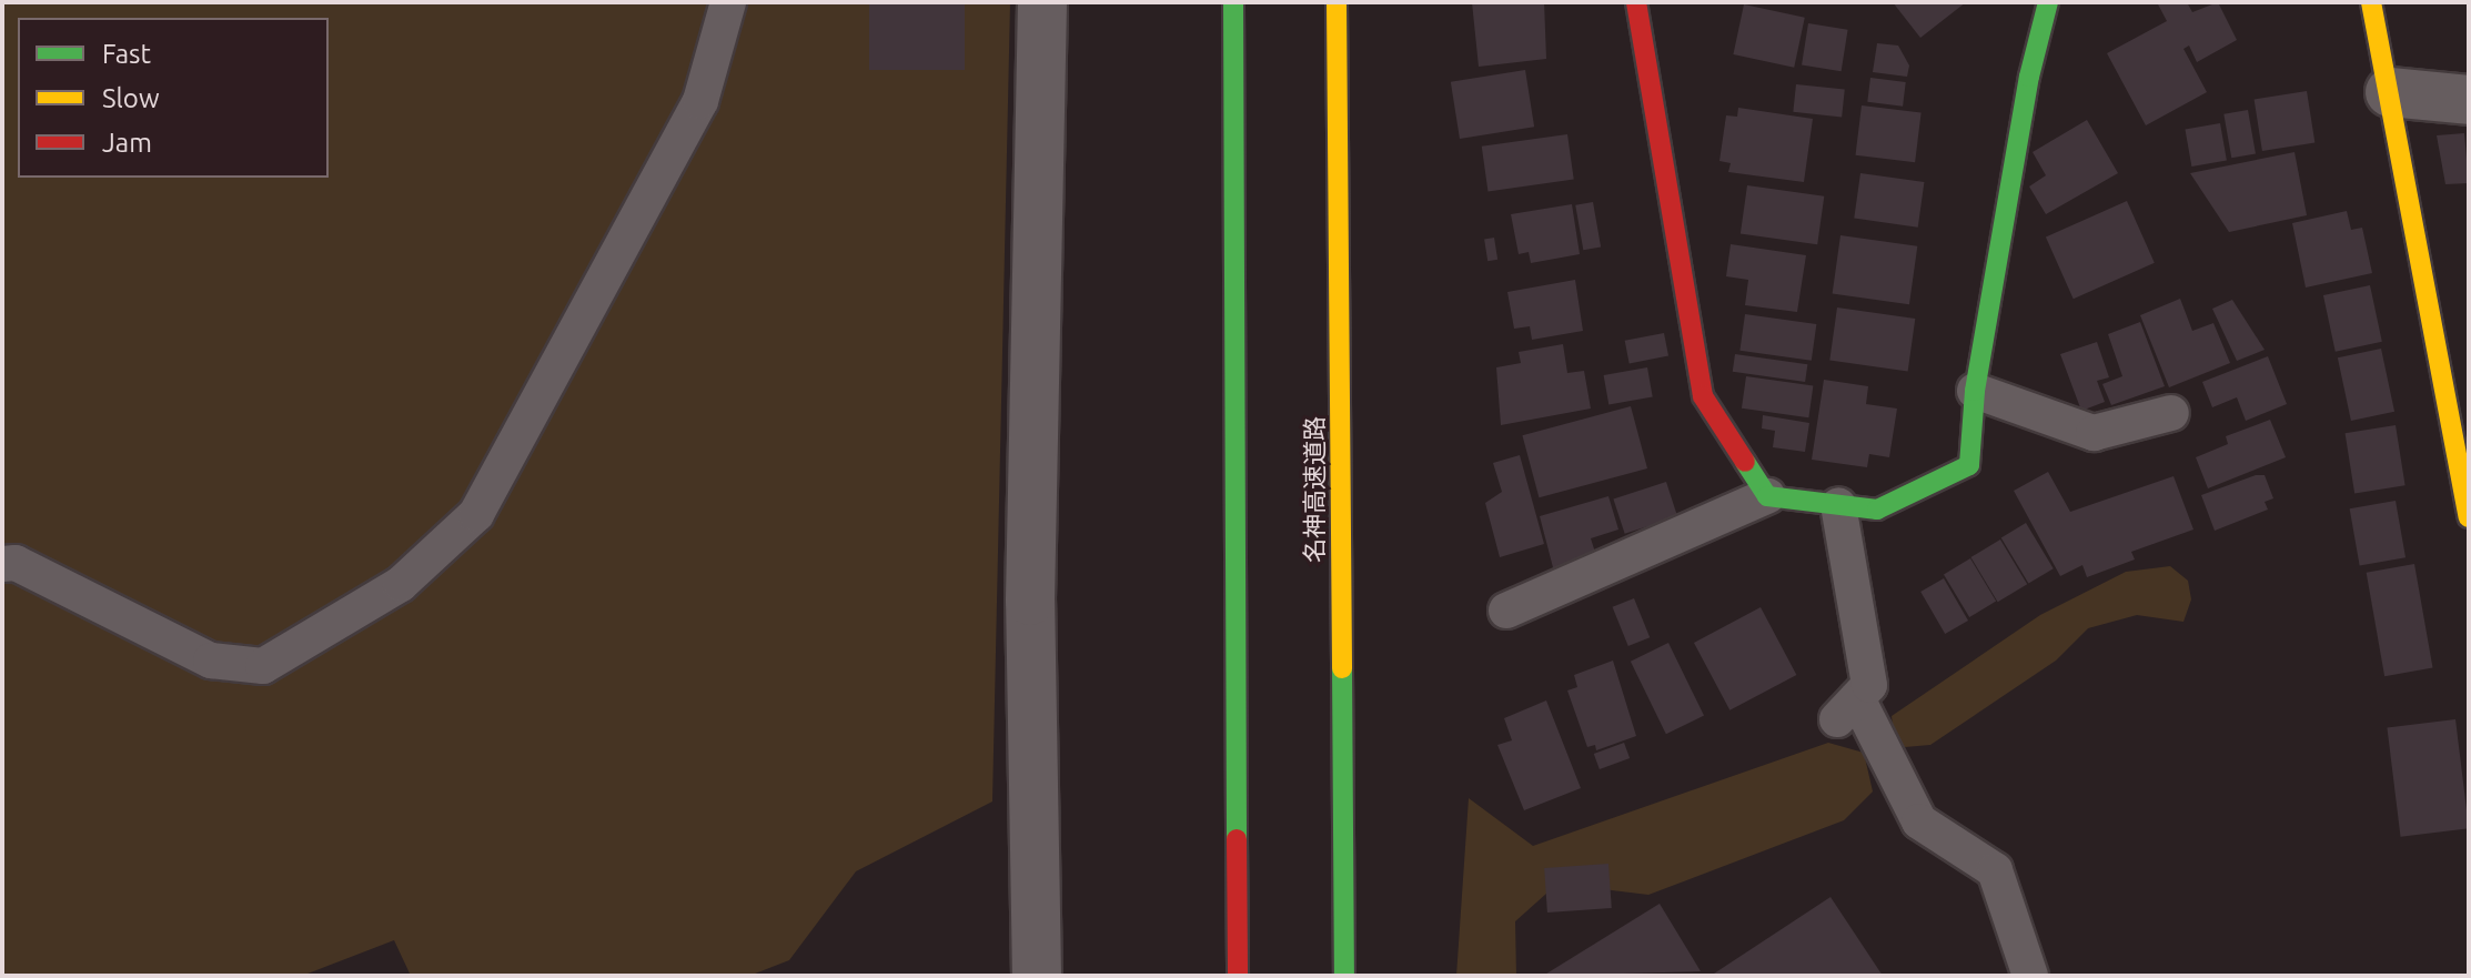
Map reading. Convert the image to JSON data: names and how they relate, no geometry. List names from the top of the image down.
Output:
{
  "streets": {
    "main road": ["名神高速道路"]
  },
  "legend": ["Fast", "Slow", "Jam"]
}
